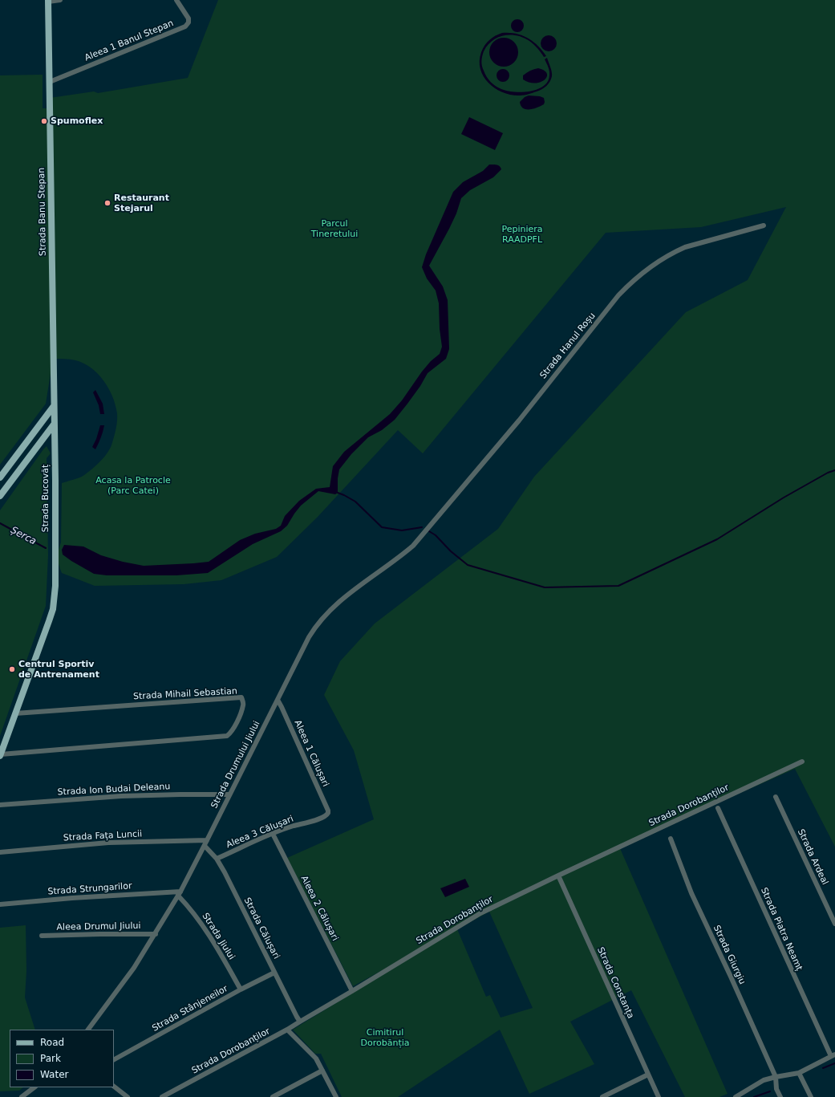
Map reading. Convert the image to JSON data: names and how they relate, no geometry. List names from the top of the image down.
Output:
{
  "streets": {
    "main road": ["Strada Banu Stepan", "Strada Bucovăț"],
    "street": [
      "Aleea 1 Banul Stepan",
      "Strada Hanul Roșu",
      "Strada Mihail Sebastian",
      "Aleea 1 Călușari",
      "Strada Drumului Jiului",
      "Strada Ion Budai Deleanu",
      "Strada Dorobanților",
      "Aleea 3 Călușari",
      "Strada Fața Luncii",
      "Strada Ardeal",
      "Strada Strungarilor",
      "Aleea 2 Călușari",
      "Aleea Drumul Jiului",
      "Strada Călușari",
      "Strada Piatra Neamț",
      "Strada Jiului",
      "Strada Giurgiu",
      "Strada Constanța",
      "Strada Stânjeneilor"
    ]
  },
  "crossings": [
    ["Aleea 1 Banul Stepan", "Strada Banu Stepan"],
    ["Strada Banu Stepan", "Strada Bucovăț"],
    ["Strada Hanul Roșu", "Strada Drumului Jiului"],
    ["Strada Bucovăț", "Strada Mihail Sebastian"],
    ["Aleea 1 Călușari", "Strada Drumului Jiului"],
    ["Aleea 1 Călușari", "Aleea 3 Călușari"],
    ["Strada Drumului Jiului", "Strada Ion Budai Deleanu"],
    ["Strada Drumului Jiului", "Strada Fața Luncii"],
    ["Strada Drumului Jiului", "Strada Strungarilor"],
    ["Strada Drumului Jiului", "Aleea Drumul Jiului"],
    ["Strada Drumului Jiului", "Strada Călușari"],
    ["Strada Drumului Jiului", "Strada Jiului"],
    ["Strada Dorobanților", "Aleea 2 Călușari"],
    ["Strada Dorobanților", "Strada Călușari"],
    ["Strada Dorobanților", "Strada Constanța"],
    ["Aleea 3 Călușari", "Aleea 2 Călușari"],
    ["Aleea 3 Călușari", "Strada Călușari"],
    ["Strada Strungarilor", "Strada Jiului"],
    ["Strada Călușari", "Strada Stânjeneilor"],
    ["Strada Jiului", "Strada Stânjeneilor"]
  ],
  "water": ["Șerca"],
  "parks": [
    "Parcul Tineretului",
    "Pepiniera RAADPFL",
    "Acasa la Patrocle (Parc Catei)",
    "Cimitirul Dorobănția"
  ],
  "places": ["Spumoflex", "Restaurant Stejarul", "Centrul Sportiv de Antrenament"],
  "legend": ["Road", "Park", "Water"]
}
